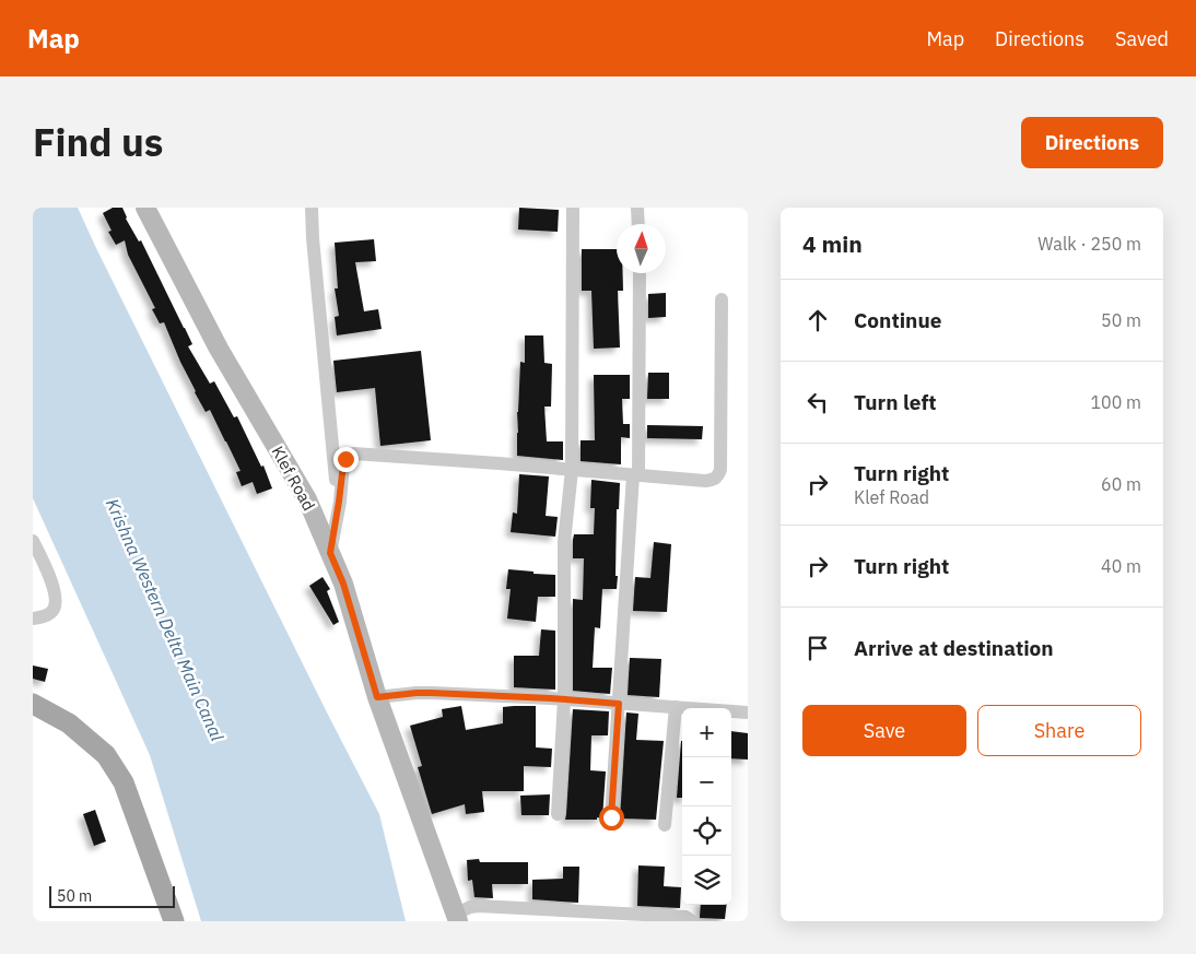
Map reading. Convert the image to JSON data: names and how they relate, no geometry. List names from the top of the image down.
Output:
{
  "streets": {
    "main road": ["Klef Road"]
  },
  "water": ["Krishna Western Delta Main Canal"],
  "scale_bar": "50 m",
  "north": "top",
  "page": {
    "header": "Map",
    "nav": ["Map", "Directions", "Saved"],
    "title": "Find us",
    "buttons": [
      "Directions",
      ["Save", "Share"]
    ],
    "heading": ["4 min", "Walk · 250 m"],
    "list": [
      ["Continue", "50 m"],
      ["Turn left", "100 m"],
      ["Turn right", "Klef Road", "60 m"],
      ["Turn right", "40 m"],
      "Arrive at destination"
    ],
    "map_buttons": ["+", "−"],
    "scale": "50 m"
  }
}
